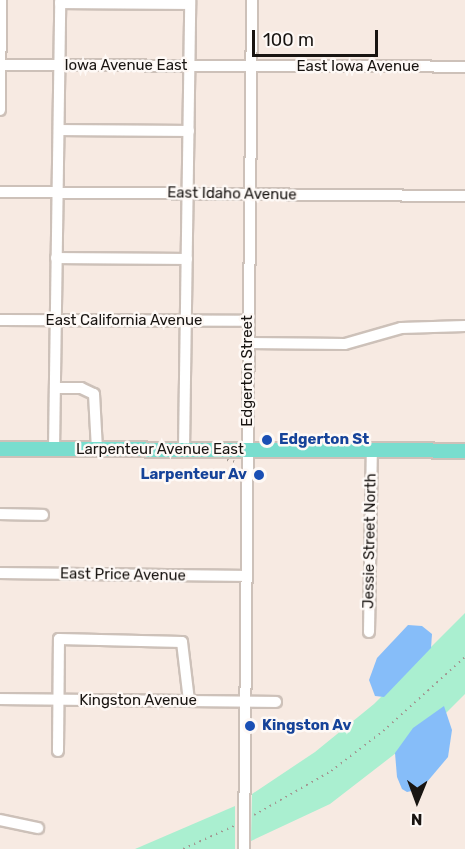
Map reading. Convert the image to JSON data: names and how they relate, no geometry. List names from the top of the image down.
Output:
{
  "streets": {
    "main road": ["Larpenteur Avenue East"],
    "street": [
      "Iowa Avenue East",
      "East Iowa Avenue",
      "East Idaho Avenue",
      "East California Avenue",
      "Edgerton Street",
      "Jessie Street North",
      "East Price Avenue",
      "Kingston Avenue"
    ]
  },
  "crossings": [
    ["Iowa Avenue East", "East Iowa Avenue"],
    ["Iowa Avenue East", "Edgerton Street"],
    ["East Iowa Avenue", "Edgerton Street"],
    ["East Idaho Avenue", "Edgerton Street"],
    ["East California Avenue", "Edgerton Street"],
    ["Edgerton Street", "Larpenteur Avenue East"],
    ["Edgerton Street", "East Price Avenue"],
    ["Edgerton Street", "Kingston Avenue"],
    ["Larpenteur Avenue East", "Jessie Street North"]
  ],
  "places": ["Edgerton St", "Larpenteur Av", "Kingston Av"],
  "scale_bar": "100 m",
  "north": "bottom"
}
